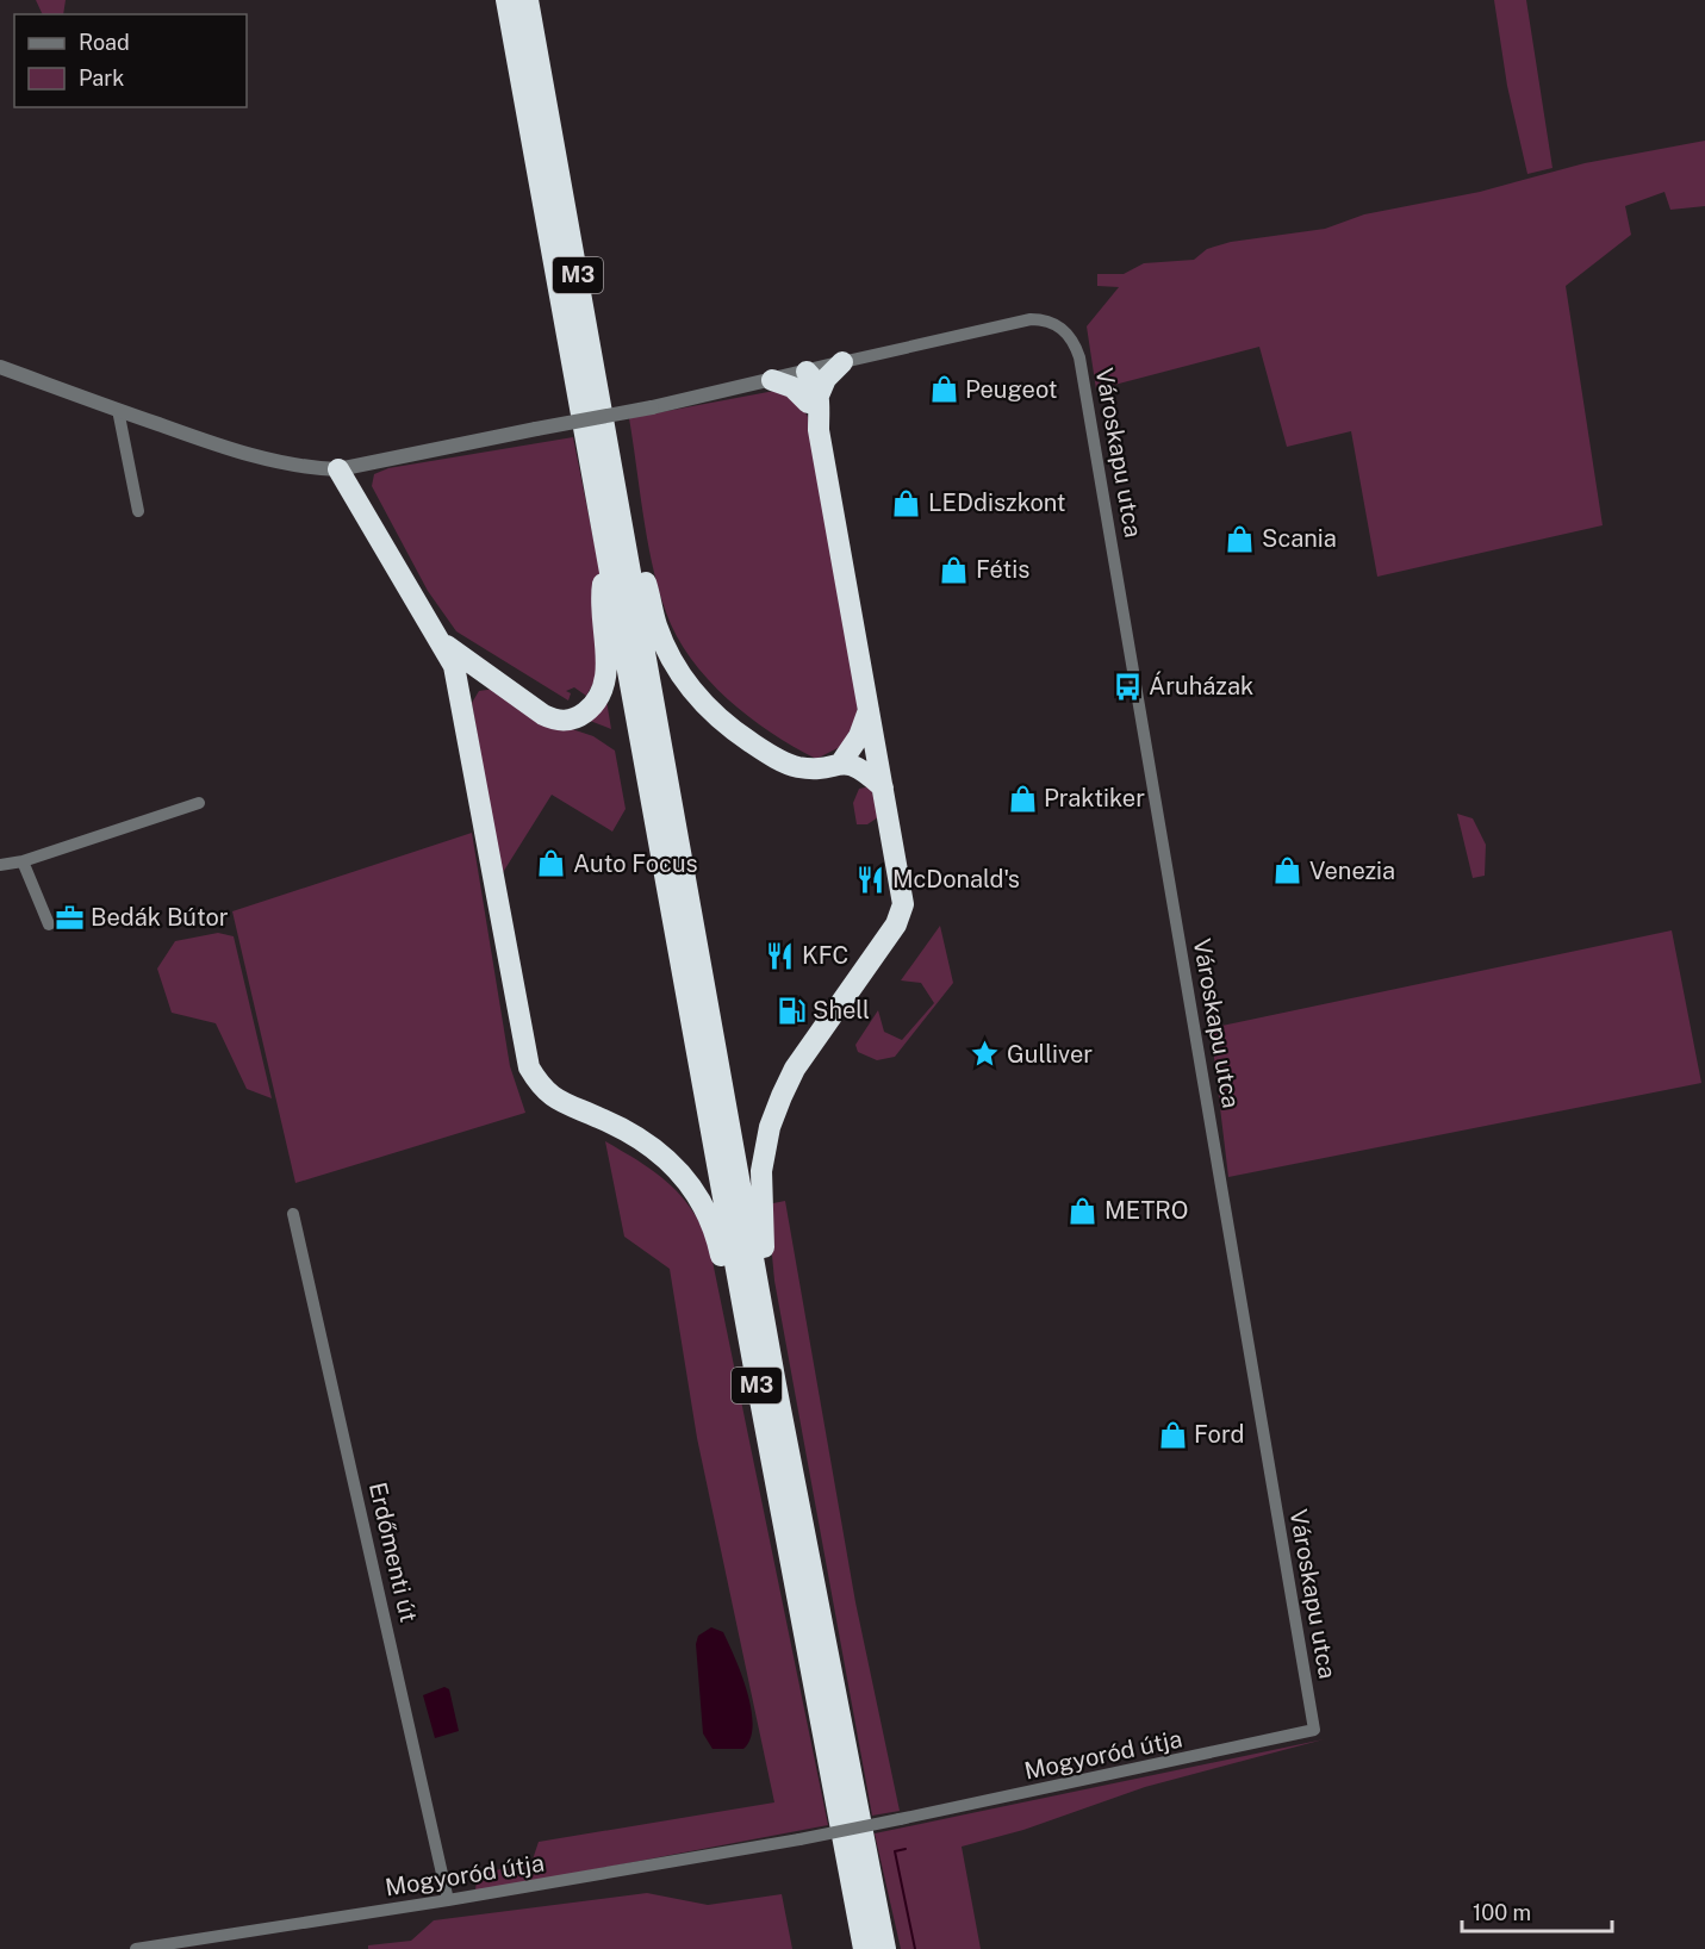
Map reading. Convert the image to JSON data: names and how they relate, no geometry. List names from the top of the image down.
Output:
{
  "streets": {
    "highway": ["M3"],
    "street": ["Városkapu utca", "Erdőmenti út", "Mogyoród útja"]
  },
  "crossings": [
    ["Városkapu utca", "Mogyoród útja"],
    ["Erdőmenti út", "Mogyoród útja"]
  ],
  "places": {
    "shop": [
      "Peugeot",
      "LEDdiszkont",
      "Scania",
      "Fétis",
      "Praktiker",
      "Auto Focus",
      "Venezia",
      "METRO",
      "Ford"
    ],
    "bus stop": ["Áruházak"],
    "restaurant": ["McDonald's", "KFC"],
    "office": ["Bedák Bútor"],
    "fuel station": ["Shell"],
    "place": ["Gulliver"]
  },
  "legend": ["Road", "Park"],
  "scale_bar": "100 m"
}
